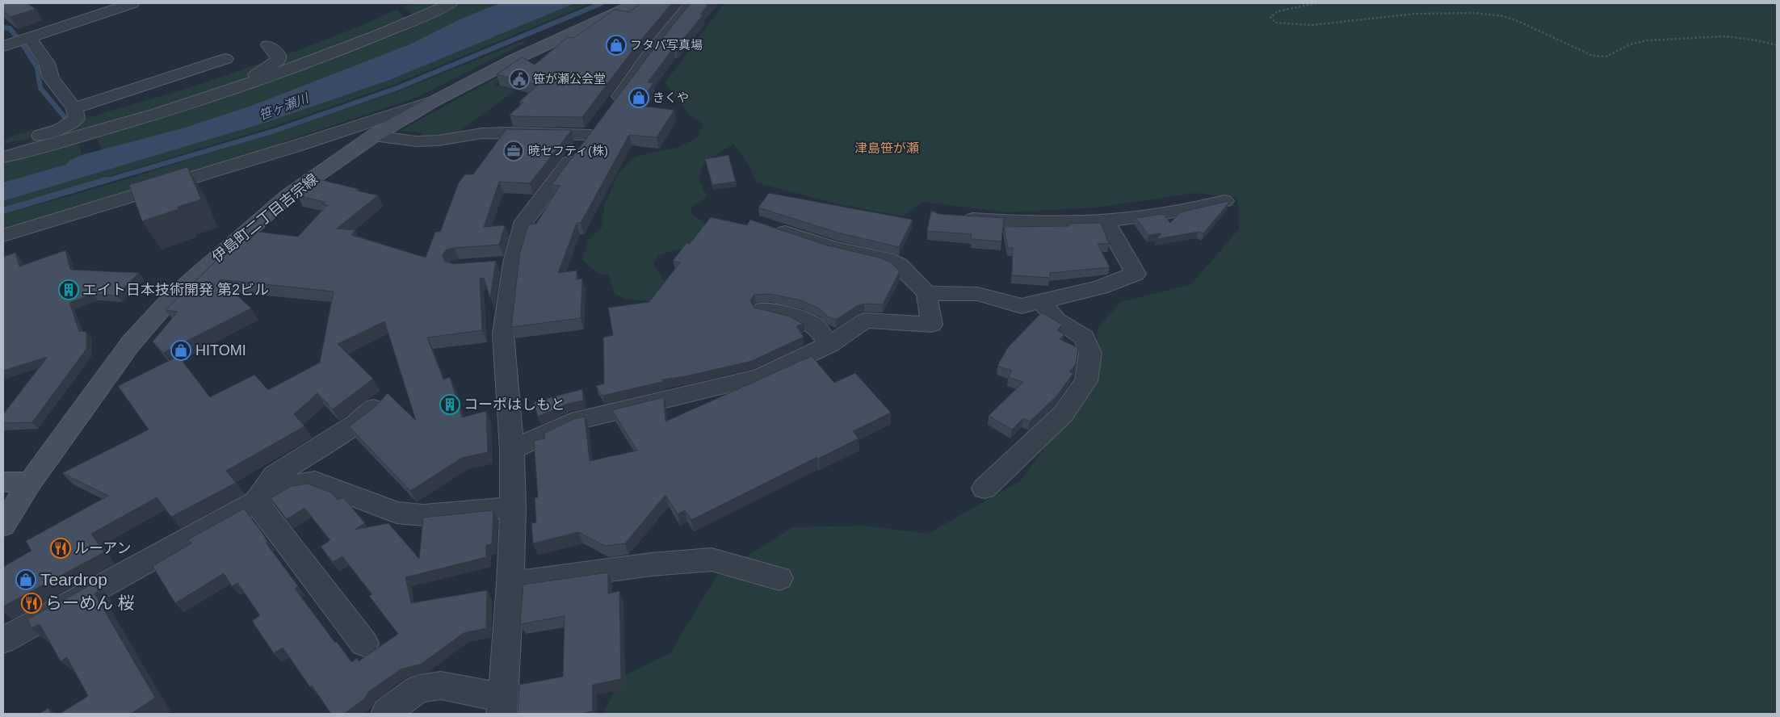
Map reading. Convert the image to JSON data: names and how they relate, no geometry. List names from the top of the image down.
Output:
{
  "streets": {
    "street": ["伊島町二丁目吉宗線"]
  },
  "districts": ["津島笹が瀬"],
  "water": ["笹ヶ瀬川"],
  "places": {
    "shop": [
      "フタバ写真場",
      "きくや",
      "HITOMI",
      "Teardrop"
    ],
    "public building": ["笹が瀬公会堂"],
    "office": ["暁セフティ(株)"],
    "building": ["エイト日本技術開発 第2ビル", "コーポはしもと"],
    "restaurant": ["ルーアン", "らーめん 桜"]
  }
}
